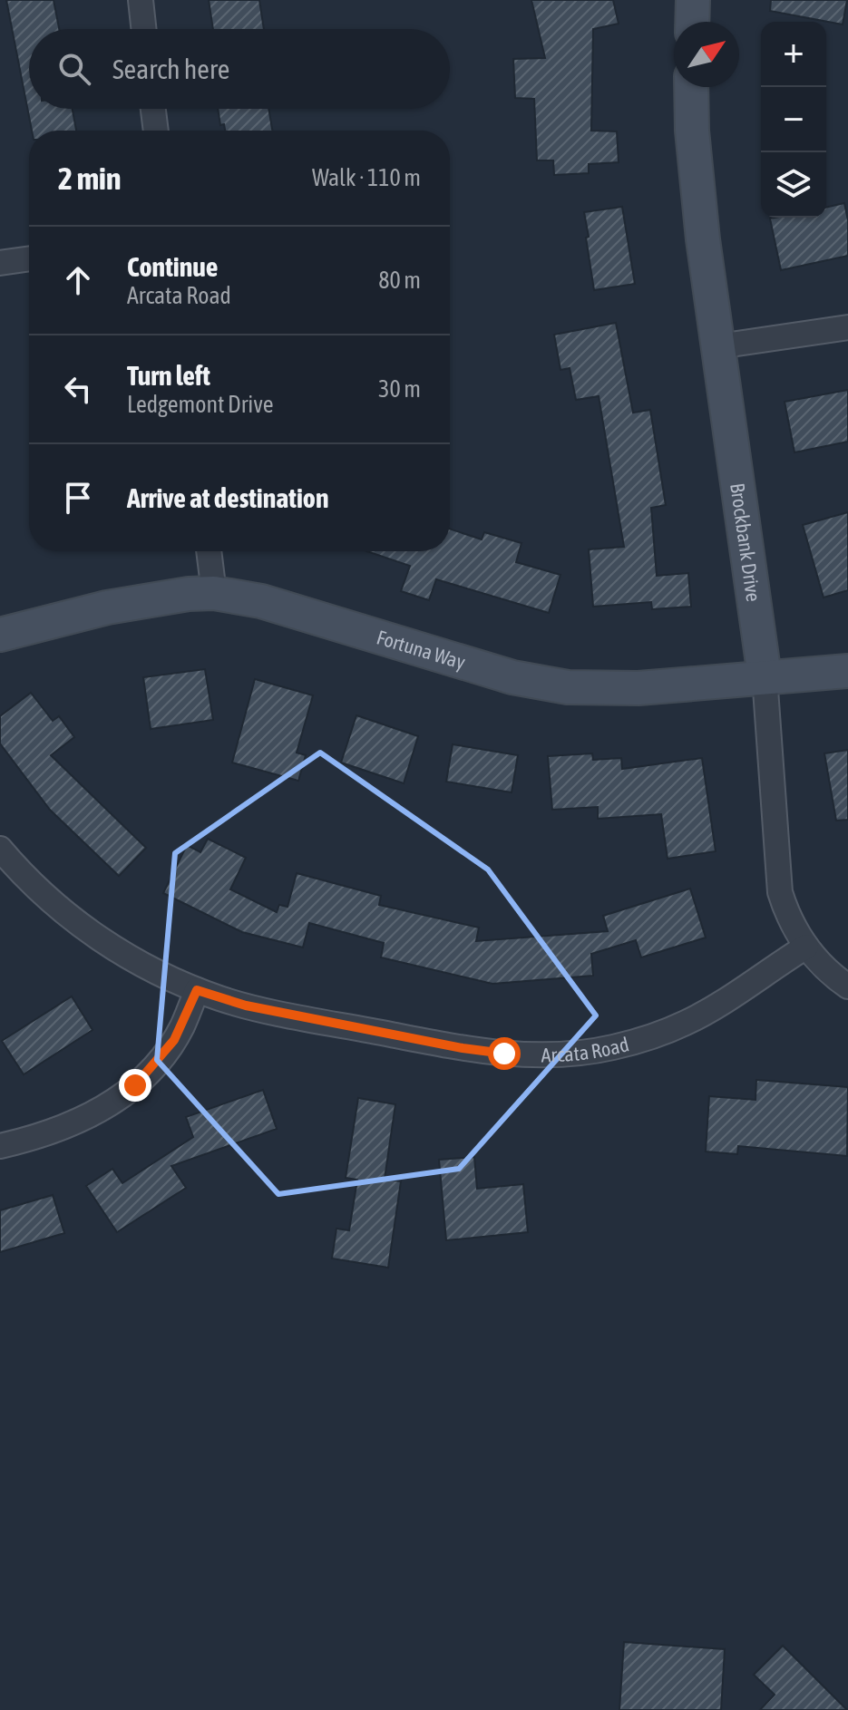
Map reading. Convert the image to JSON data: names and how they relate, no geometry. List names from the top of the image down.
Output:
{
  "streets": {
    "street": ["Brockbank Drive", "Fortuna Way", "Arcata Road"]
  },
  "crossings": [
    ["Brockbank Drive", "Fortuna Way"],
    ["Brockbank Drive", "Arcata Road"]
  ],
  "north": "top right",
  "page": {
    "map_buttons": ["+", "−"],
    "search": "Search here",
    "heading": ["2 min", "Walk · 110 m"],
    "list": [
      ["Continue", "Arcata Road", "80 m"],
      ["Turn left", "Ledgemont Drive", "30 m"],
      "Arrive at destination"
    ]
  }
}
